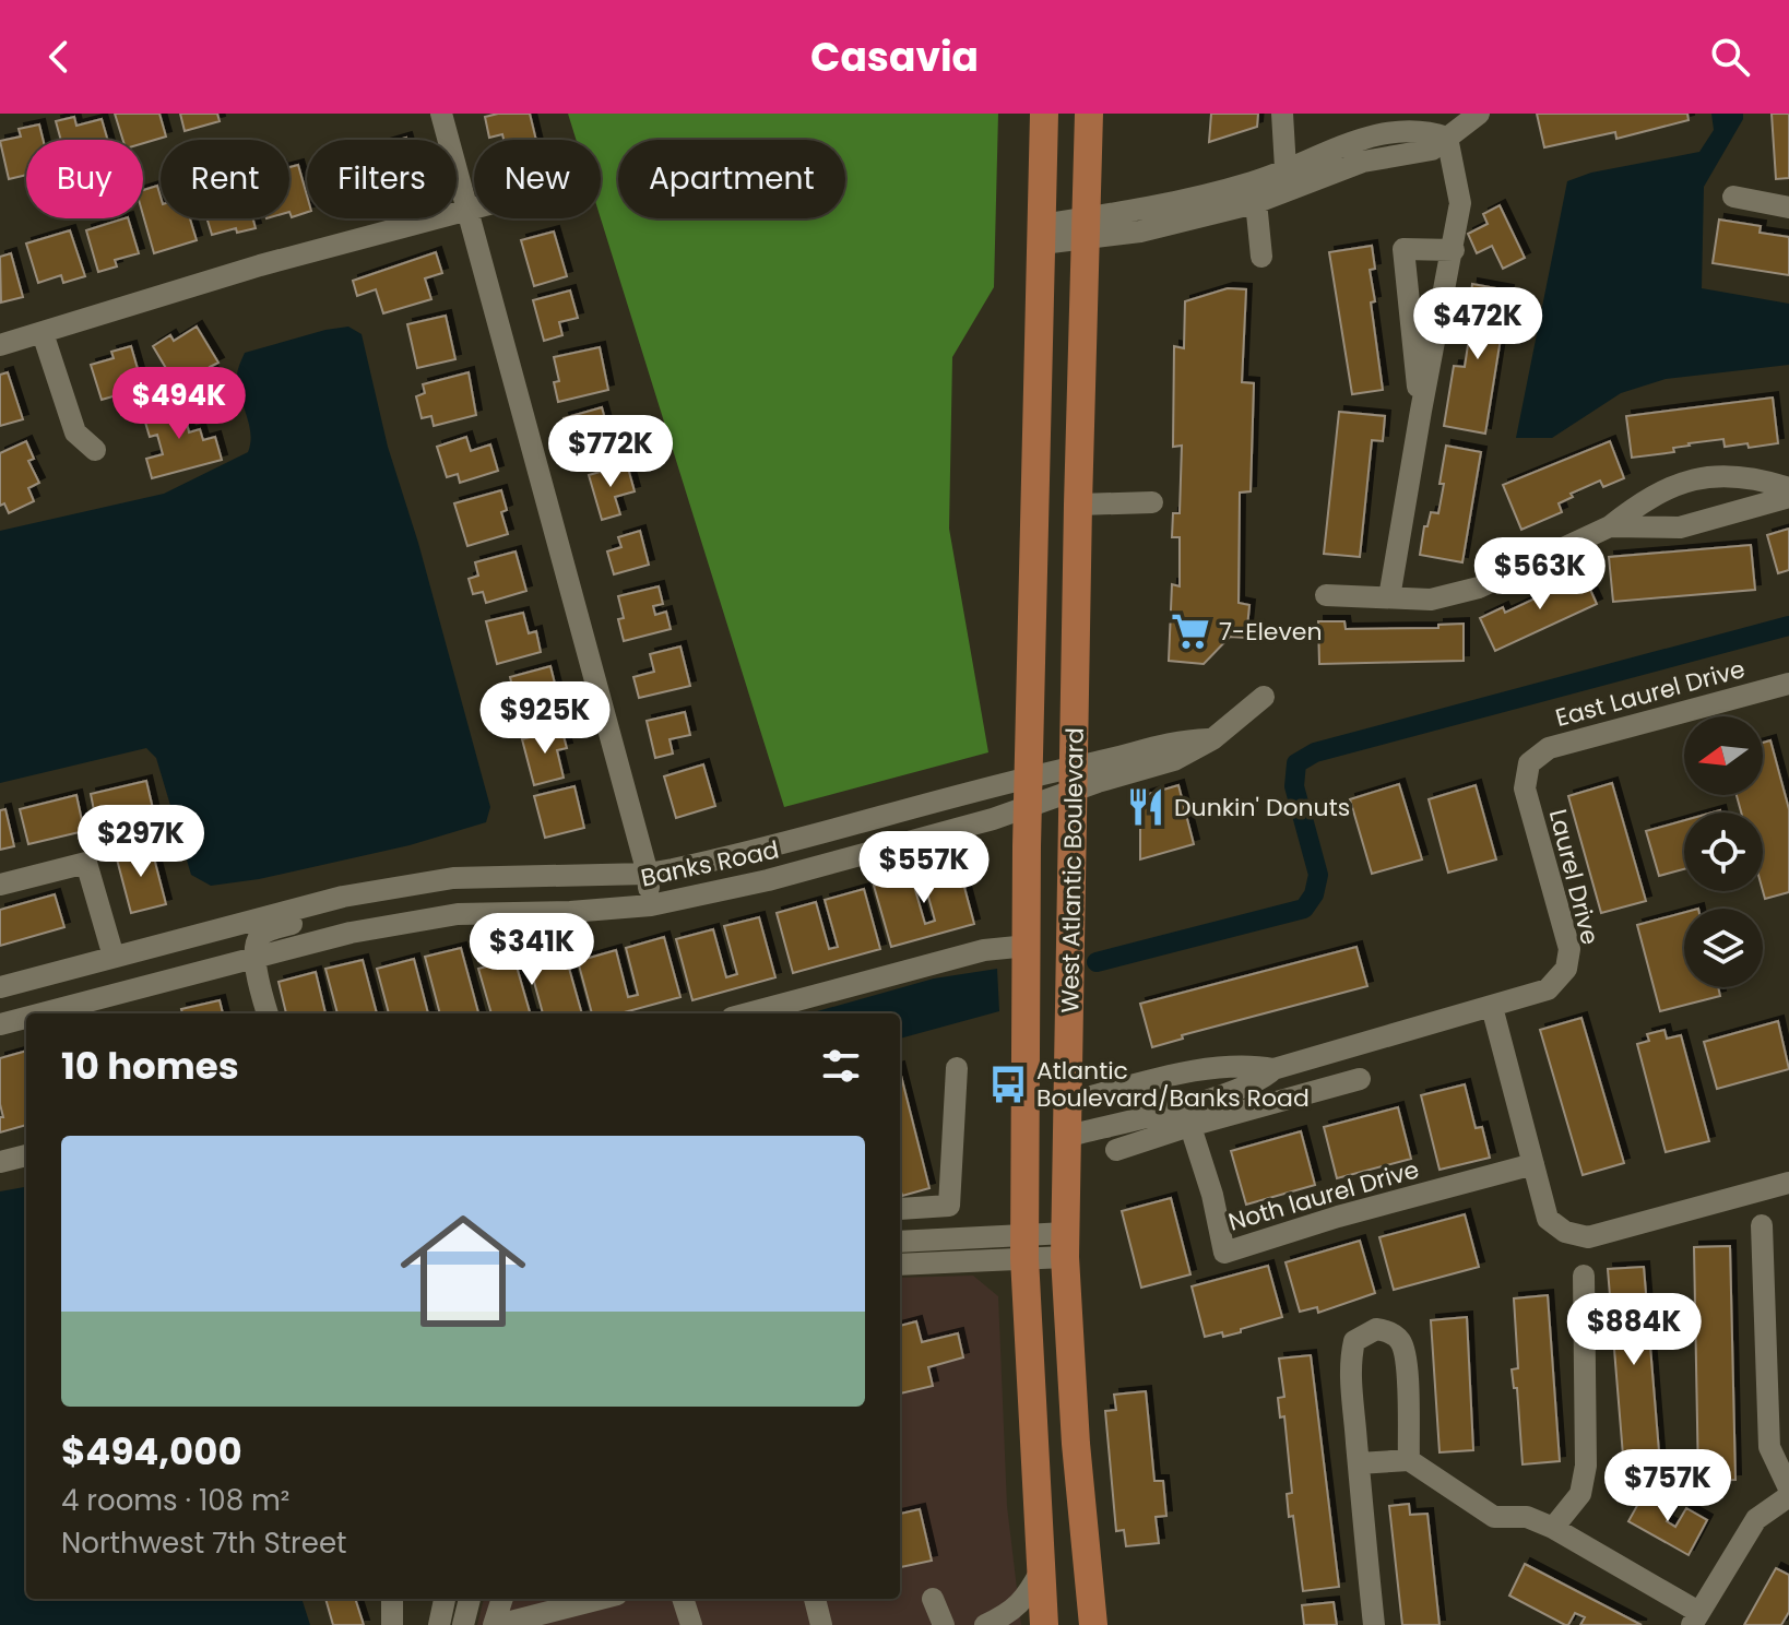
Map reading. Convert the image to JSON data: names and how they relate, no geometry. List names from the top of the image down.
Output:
{
  "streets": {
    "main road": ["West Atlantic Boulevard"],
    "street": [
      "East Laurel Drive",
      "Banks Road",
      "Laurel Drive",
      "Noth laurel Drive"
    ]
  },
  "crossings": [
    ["East Laurel Drive", "Laurel Drive"],
    ["Banks Road", "West Atlantic Boulevard"],
    ["West Atlantic Boulevard", "Laurel Drive"],
    ["Laurel Drive", "Noth laurel Drive"]
  ],
  "places": {
    "supermarket": ["7-Eleven"],
    "restaurant": ["Dunkin' Donuts"],
    "bus stop": ["Atlantic Boulevard/Banks Road"]
  },
  "north": "left",
  "page": {
    "header": "Casavia",
    "chip": [
      "Buy",
      "Rent",
      "Filters",
      "New",
      "Apartment"
    ],
    "price": [
      "$472K",
      "$494K",
      "$772K",
      "$563K",
      "$925K",
      "$297K",
      "$557K",
      "$341K",
      "$884K",
      "$757K"
    ],
    "heading": "10 homes",
    "list": [
      {
        "name": "$494,000",
        "note": "4 rooms · 108 m² · Northwest 7th Street"
      }
    ]
  }
}
